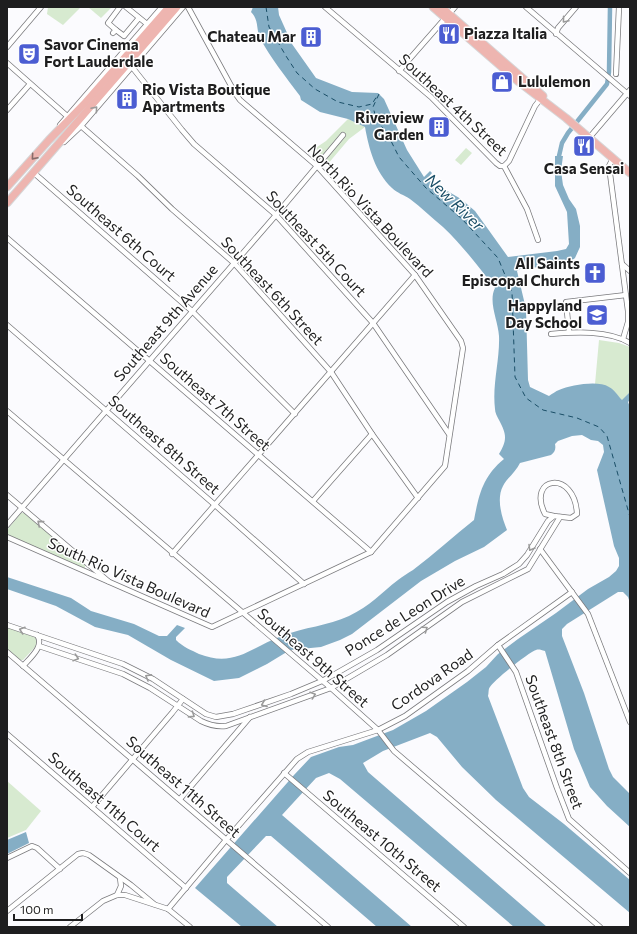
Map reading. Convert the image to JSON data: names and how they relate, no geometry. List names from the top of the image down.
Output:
{
  "streets": {
    "street": [
      "Southeast 4th Street",
      "North Rio Vista Boulevard",
      "Southeast 6th Court",
      "Southeast 5th Court",
      "Southeast 6th Street",
      "Southeast 9th Avenue",
      "Southeast 7th Street",
      "Southeast 8th Street",
      "South Rio Vista Boulevard",
      "Ponce de Leon Drive",
      "Southeast 9th Street",
      "Cordova Road",
      "Southeast 11th Street",
      "Southeast 11th Court",
      "Southeast 10th Street"
    ]
  },
  "crossings": [
    ["North Rio Vista Boulevard", "Southeast 5th Court"],
    ["North Rio Vista Boulevard", "Southeast 6th Street"],
    ["North Rio Vista Boulevard", "Southeast 9th Avenue"],
    ["North Rio Vista Boulevard", "Southeast 7th Street"],
    ["North Rio Vista Boulevard", "Southeast 8th Street"],
    ["North Rio Vista Boulevard", "South Rio Vista Boulevard"],
    ["North Rio Vista Boulevard", "Southeast 9th Street"],
    ["Southeast 6th Court", "Southeast 9th Avenue"],
    ["Southeast 5th Court", "Southeast 9th Avenue"],
    ["Southeast 6th Street", "Southeast 9th Avenue"],
    ["Southeast 9th Avenue", "Southeast 7th Street"],
    ["Southeast 9th Avenue", "Southeast 8th Street"],
    ["Southeast 9th Avenue", "Southeast 9th Street"],
    ["Southeast 8th Street", "Cordova Road"],
    ["South Rio Vista Boulevard", "Southeast 9th Street"],
    ["Ponce de Leon Drive", "Southeast 9th Street"],
    ["Southeast 9th Street", "Cordova Road"],
    ["Cordova Road", "Southeast 11th Street"],
    ["Cordova Road", "Southeast 11th Court"],
    ["Cordova Road", "Southeast 10th Street"]
  ],
  "water": ["New River"],
  "places": {
    "restaurant": ["Piazza Italia", "Casa Sensai"],
    "building": ["Chateau Mar", "Rio Vista Boutique Apartments", "Riverview Garden"],
    "theatre": ["Savor Cinema Fort Lauderdale"],
    "shop": ["Lululemon"],
    "church": ["All Saints Episcopal Church"],
    "school or university": ["Happyland Day School"]
  },
  "scale_bar": "100 m"
}
